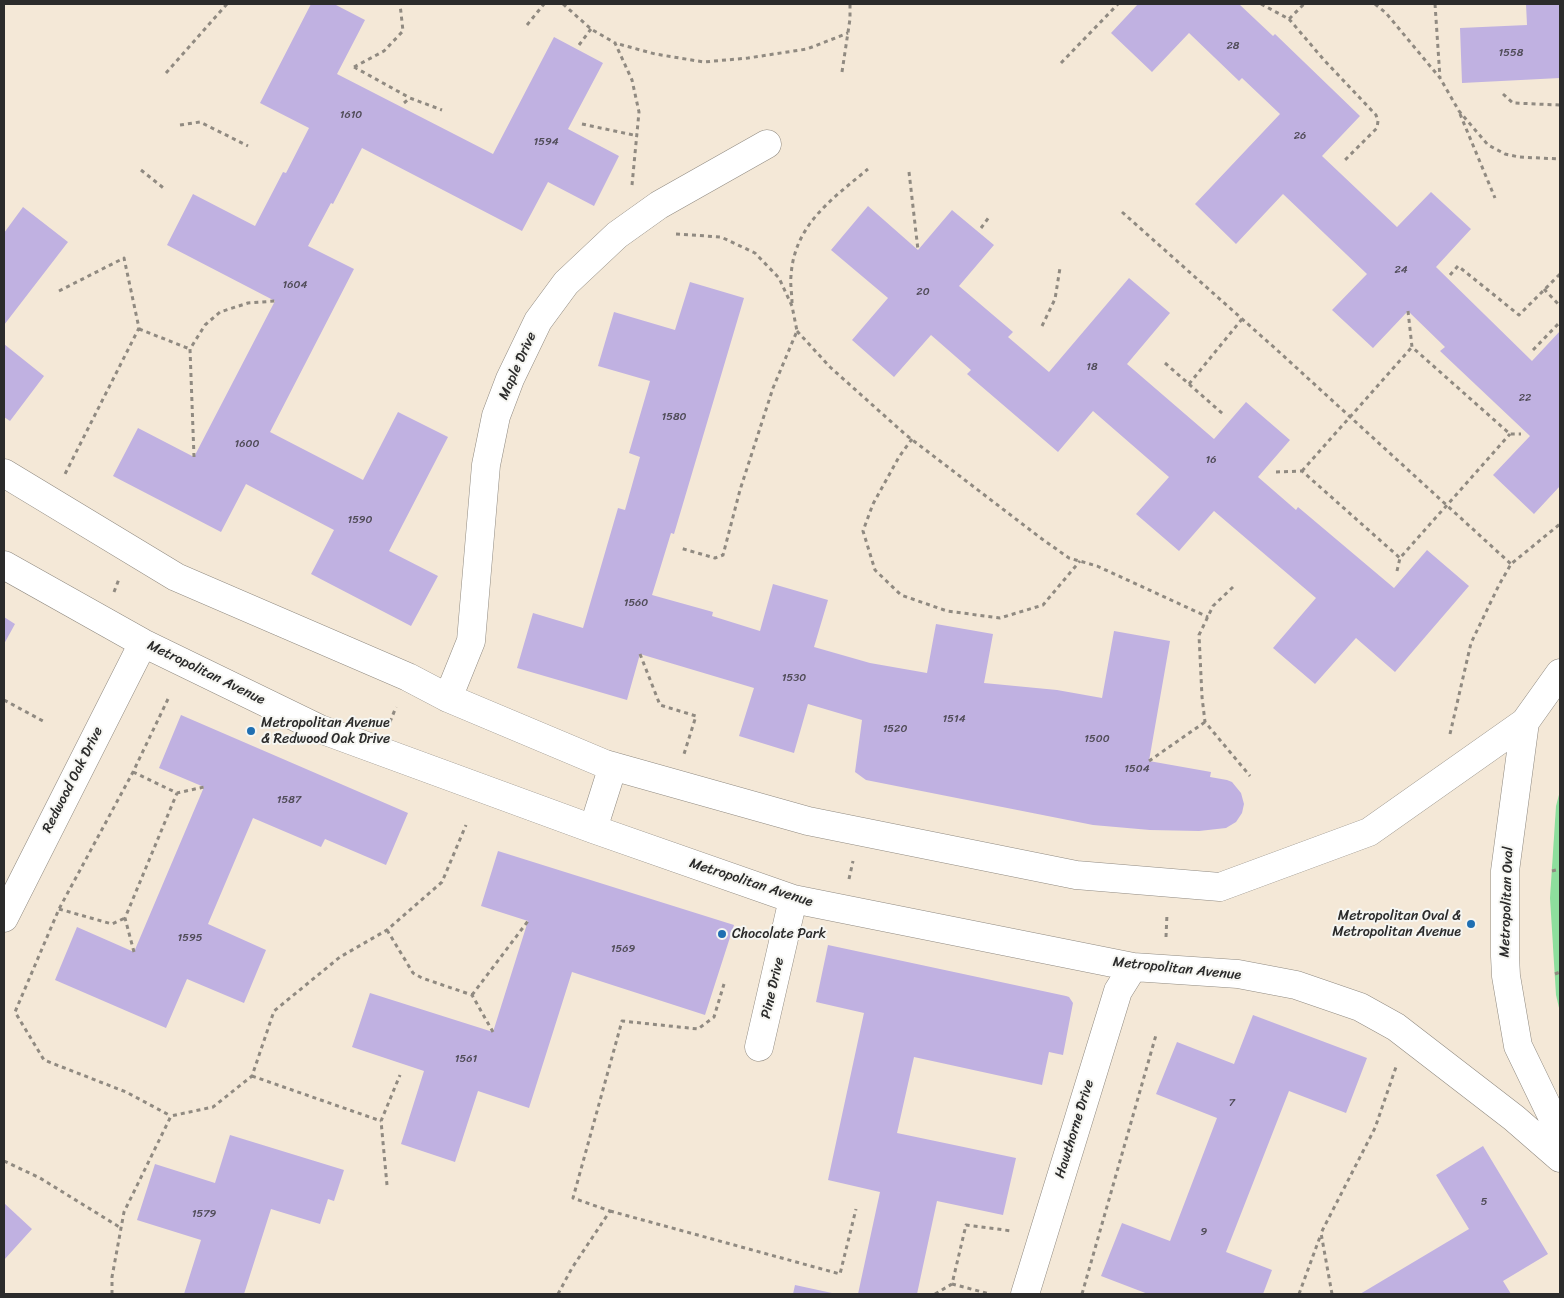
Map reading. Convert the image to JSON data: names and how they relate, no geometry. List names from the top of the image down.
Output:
{
  "streets": {
    "street": [
      "Maple Drive",
      "Metropolitan Avenue",
      "Redwood Oak Drive",
      "Metropolitan Oval",
      "Pine Drive",
      "Hawthorne Drive"
    ]
  },
  "crossings": [
    ["Metropolitan Avenue", "Redwood Oak Drive"],
    ["Metropolitan Avenue", "Pine Drive"],
    ["Metropolitan Avenue", "Hawthorne Drive"]
  ],
  "places": ["Metropolitan Avenue & Redwood Oak Drive", "Metropolitan Oval & Metropolitan Avenue", "Chocolate Park"],
  "house_numbers": [
    "28",
    "1558",
    "1610",
    "26",
    "1594",
    "24",
    "1604",
    "20",
    "18",
    "22",
    "1580",
    "1600",
    "16",
    "1590",
    "1560",
    "1530",
    "1514",
    "1520",
    "1500",
    "1504",
    "1587",
    "1595",
    "1569",
    "1561",
    "7",
    "5",
    "1579",
    "9"
  ]
}
